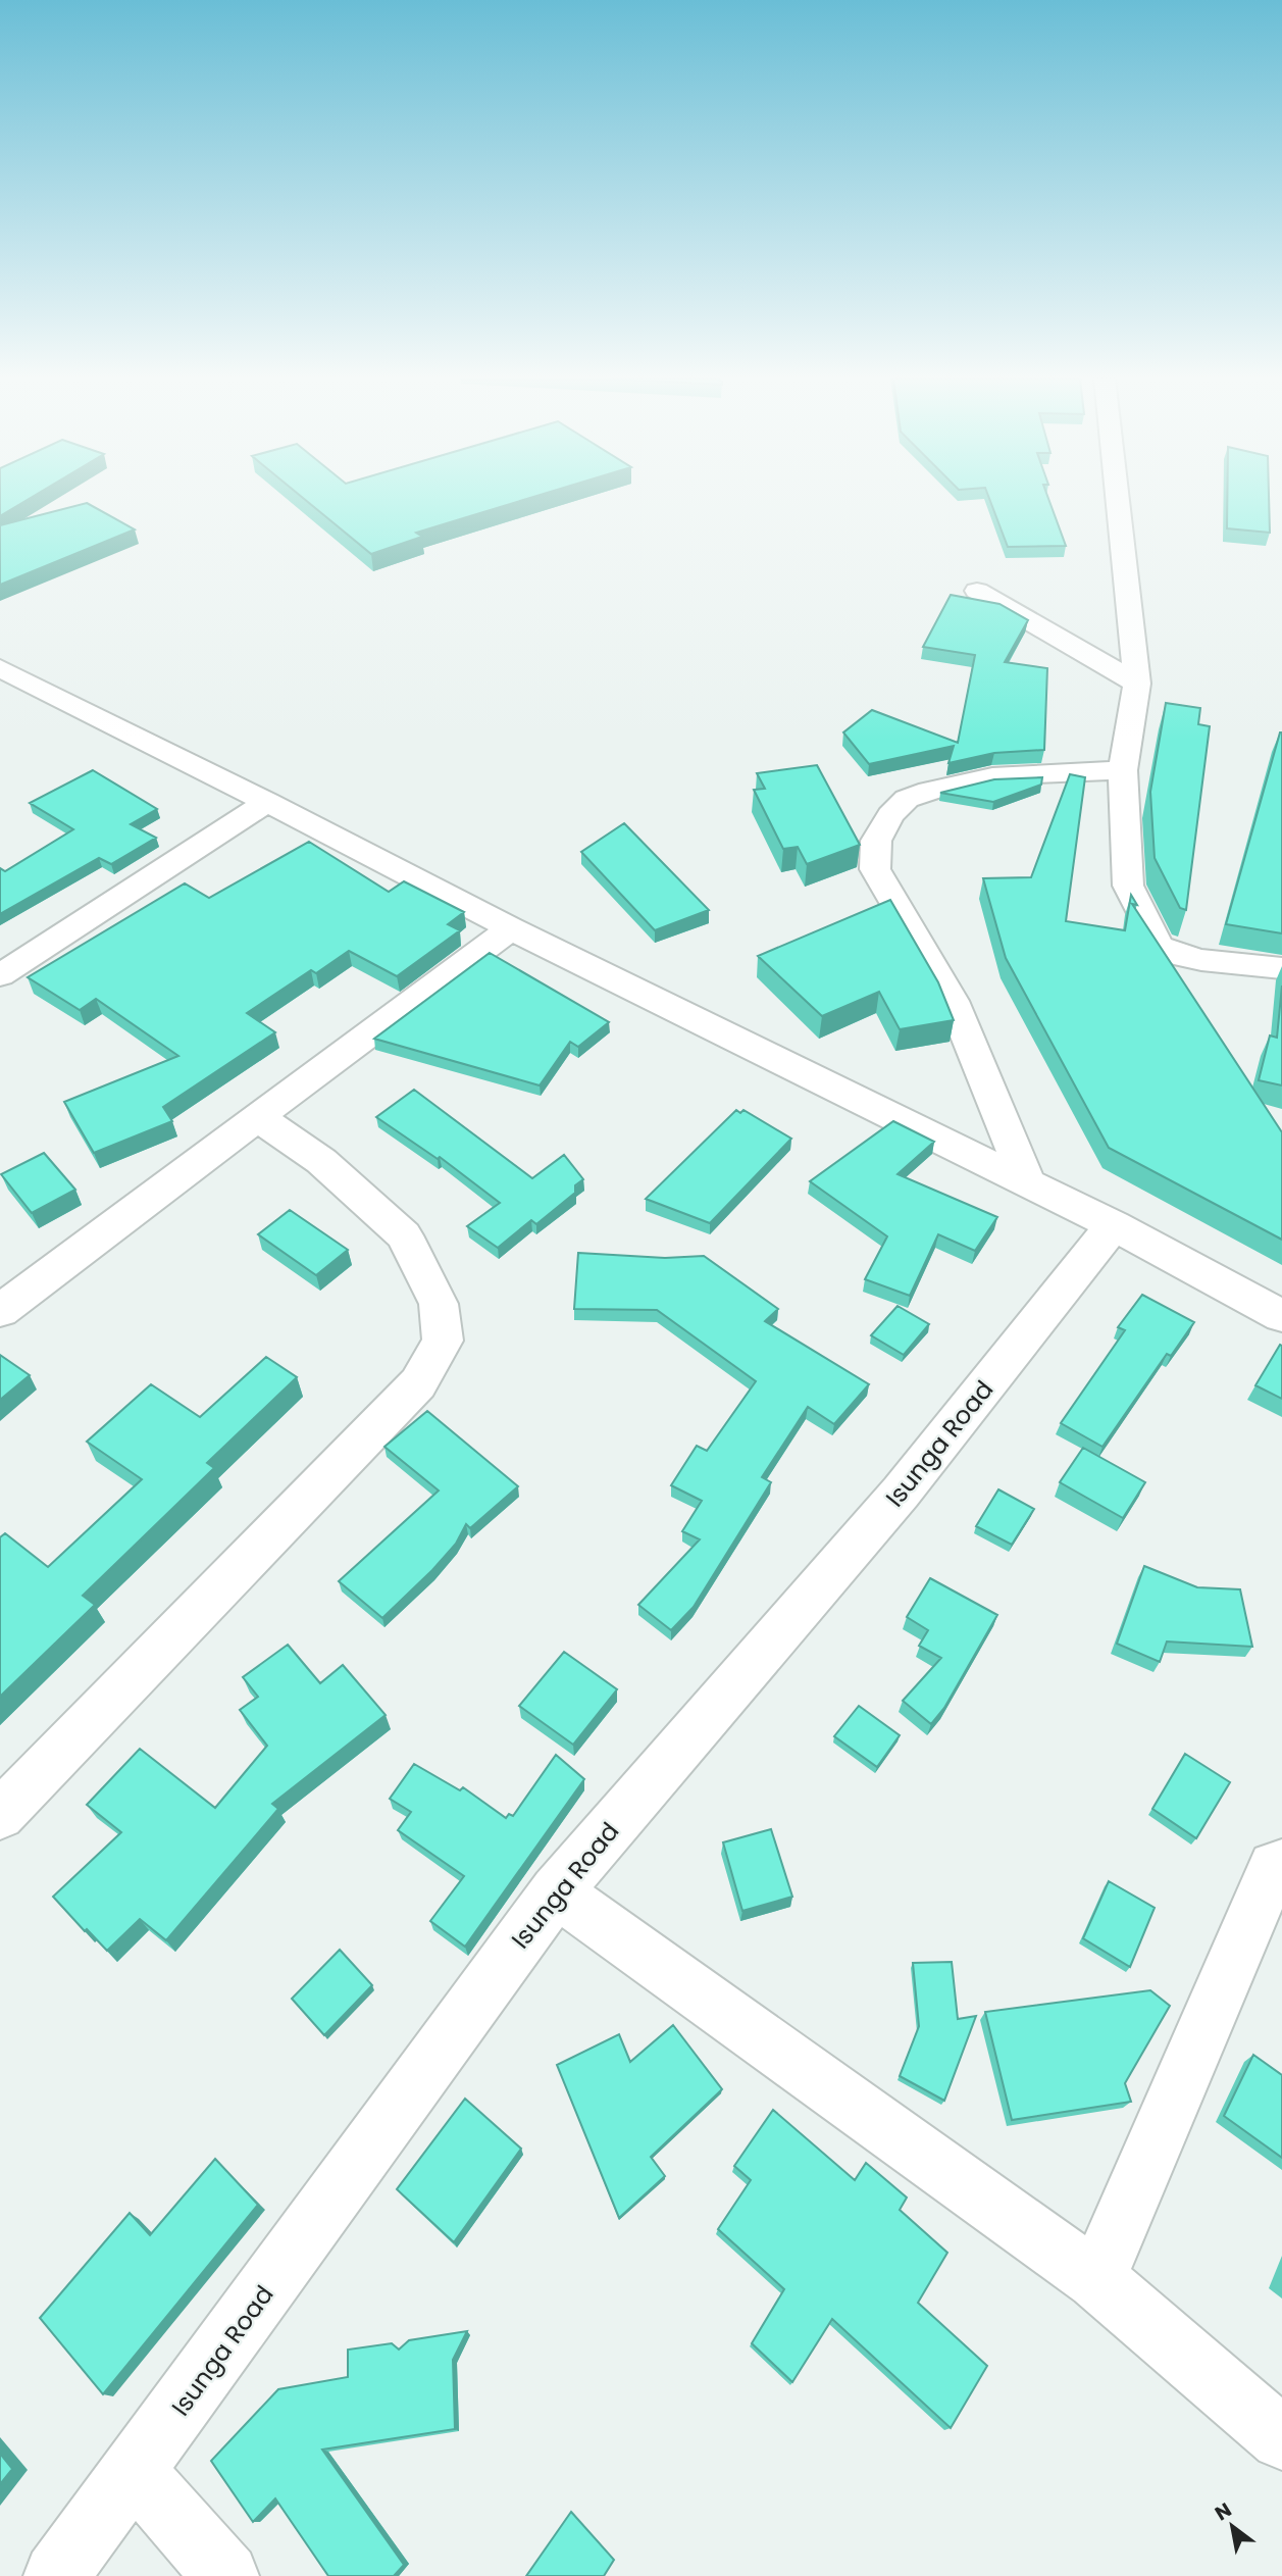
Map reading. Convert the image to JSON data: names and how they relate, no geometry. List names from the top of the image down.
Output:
{
  "streets": {
    "street": ["Isunga Road"]
  },
  "north": "top left"
}
